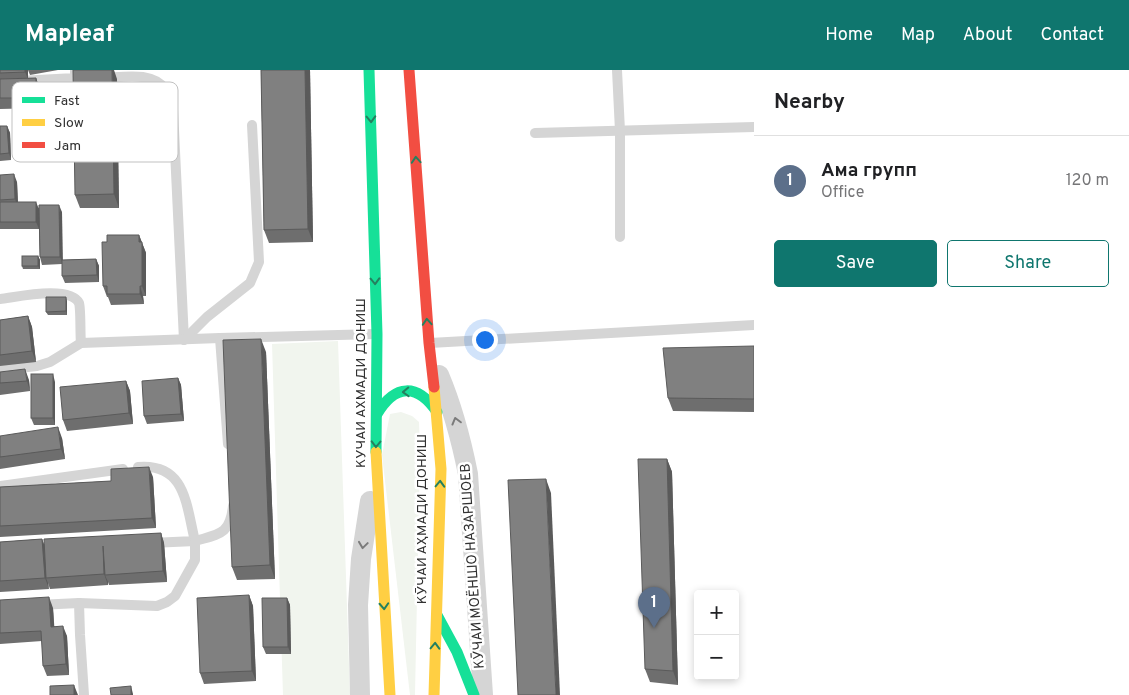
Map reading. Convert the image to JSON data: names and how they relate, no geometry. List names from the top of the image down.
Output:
{
  "streets": {
    "street": ["КУЧАИ АХМАДИ ДОНИШ", "КӮЧАИ АҲМАДИ ДОНИШ", "КӮЧАИ МОЁНШО НАЗАРШОЕВ"]
  },
  "crossings": [
    ["КӮЧАИ АҲМАДИ ДОНИШ", "КӮЧАИ МОЁНШО НАЗАРШОЕВ"]
  ],
  "legend": ["Fast", "Slow", "Jam"],
  "page": {
    "header": "Mapleaf",
    "nav": [
      "Home",
      "Map",
      "About",
      "Contact"
    ],
    "heading": "Nearby",
    "list": [
      {
        "mark": "1",
        "name": "Ама групп",
        "note": "Office",
        "value": "120 m"
      }
    ],
    "buttons": ["Save", "Share"],
    "pins": "1",
    "map_buttons": ["+", "−"]
  }
}
